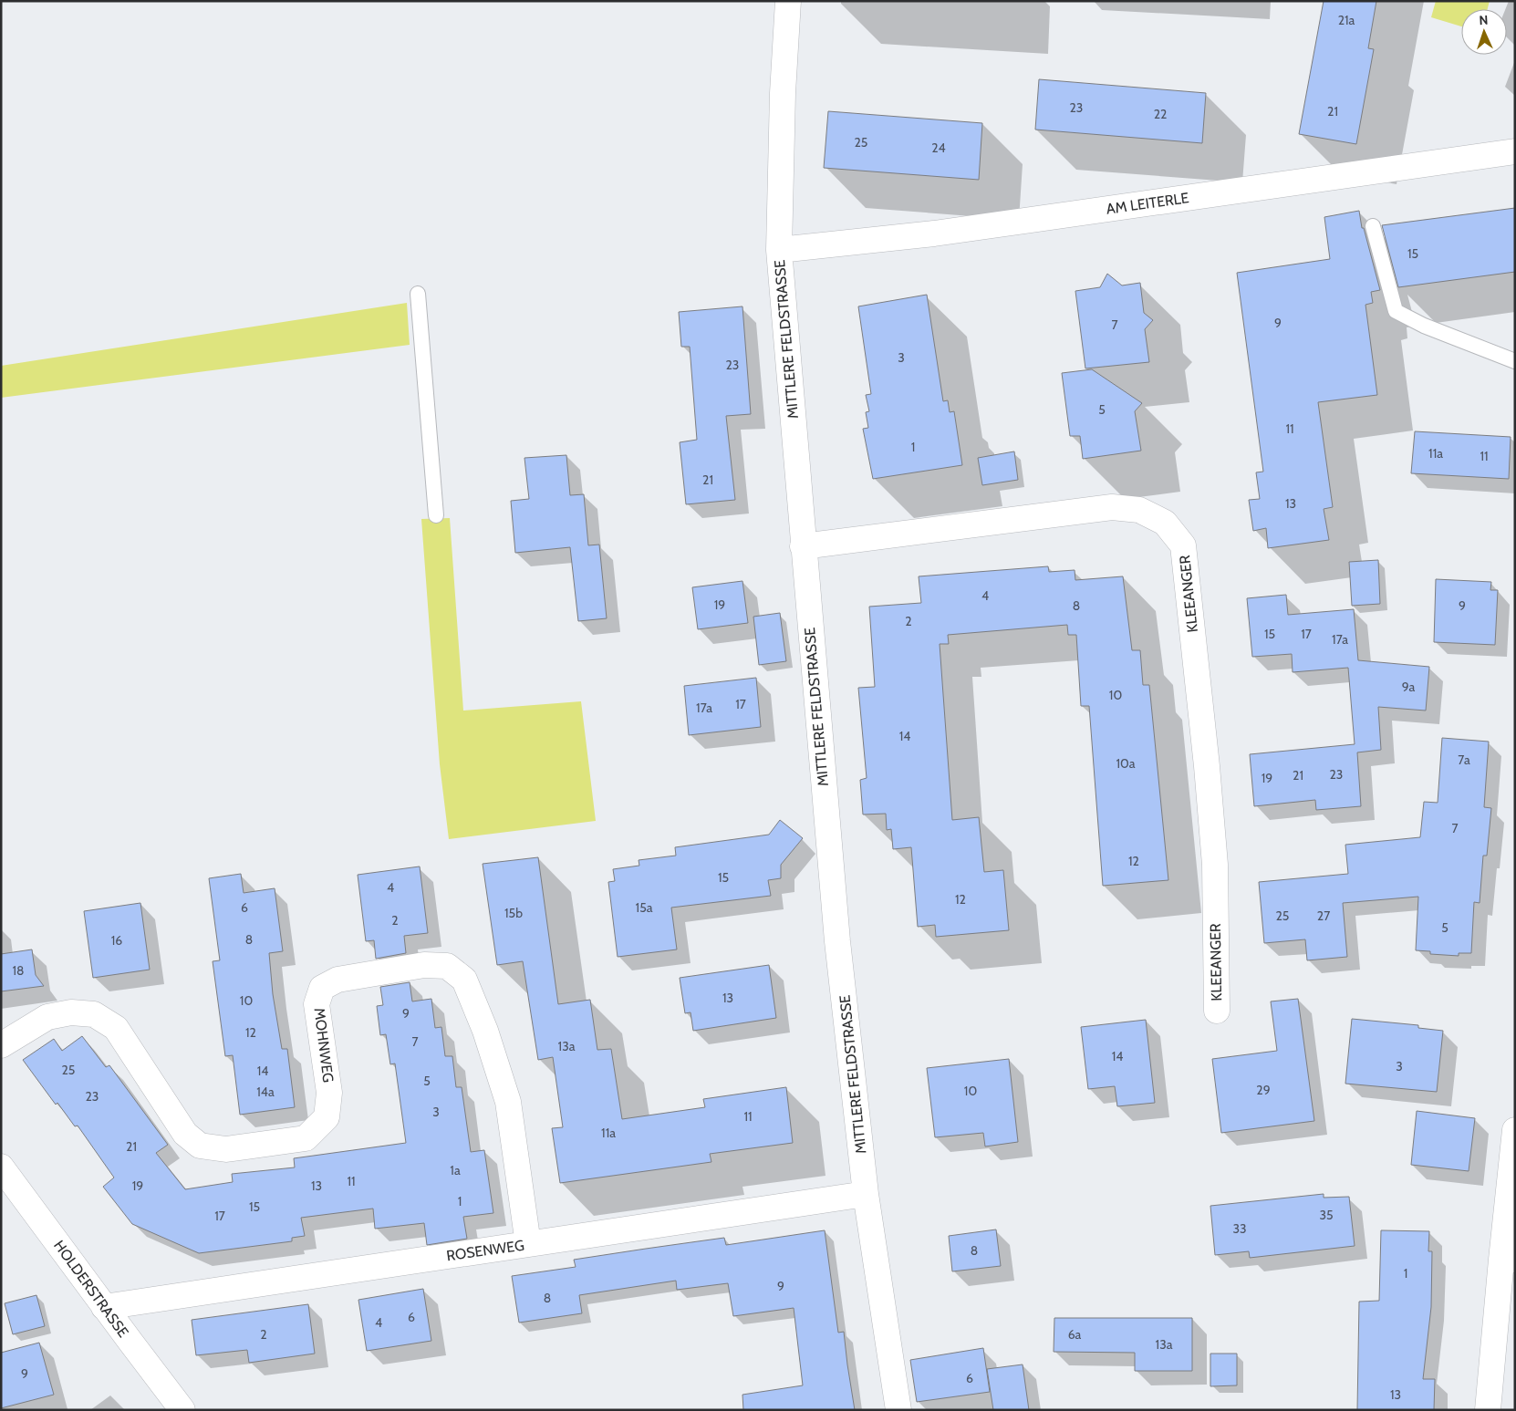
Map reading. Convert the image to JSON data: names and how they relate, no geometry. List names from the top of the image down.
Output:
{
  "streets": {
    "street": [
      "AM LEITERLE",
      "MITTLERE FELDSTRASSE",
      "KLEEANGER",
      "MOHNWEG",
      "ROSENWEG",
      "HOLDERSTRASSE"
    ]
  },
  "crossings": [
    ["AM LEITERLE", "MITTLERE FELDSTRASSE"],
    ["MITTLERE FELDSTRASSE", "KLEEANGER"],
    ["MITTLERE FELDSTRASSE", "ROSENWEG"],
    ["MOHNWEG", "ROSENWEG"],
    ["ROSENWEG", "HOLDERSTRASSE"]
  ],
  "house_numbers": [
    "21a",
    "23",
    "21",
    "22",
    "25",
    "24",
    "15",
    "9",
    "7",
    "3",
    "23",
    "5",
    "11",
    "1",
    "11a",
    "11",
    "21",
    "13",
    "4",
    "19",
    "8",
    "9",
    "2",
    "15",
    "17",
    "17a",
    "9a",
    "10",
    "17",
    "17a",
    "14",
    "7a",
    "10a",
    "23",
    "21",
    "19",
    "7",
    "12",
    "15",
    "4",
    "12",
    "6",
    "15a",
    "15b",
    "25",
    "27",
    "2",
    "5",
    "8",
    "16",
    "18",
    "13",
    "10",
    "9",
    "12",
    "7",
    "13a",
    "14",
    "3",
    "25",
    "14",
    "5",
    "29",
    "10",
    "14a",
    "23",
    "3",
    "11",
    "11a",
    "21",
    "1a",
    "11",
    "19",
    "13",
    "1",
    "15",
    "35",
    "17",
    "33",
    "8",
    "1",
    "9",
    "8",
    "6",
    "4",
    "2",
    "6a",
    "13a",
    "9",
    "6",
    "13"
  ],
  "north": "top"
}
